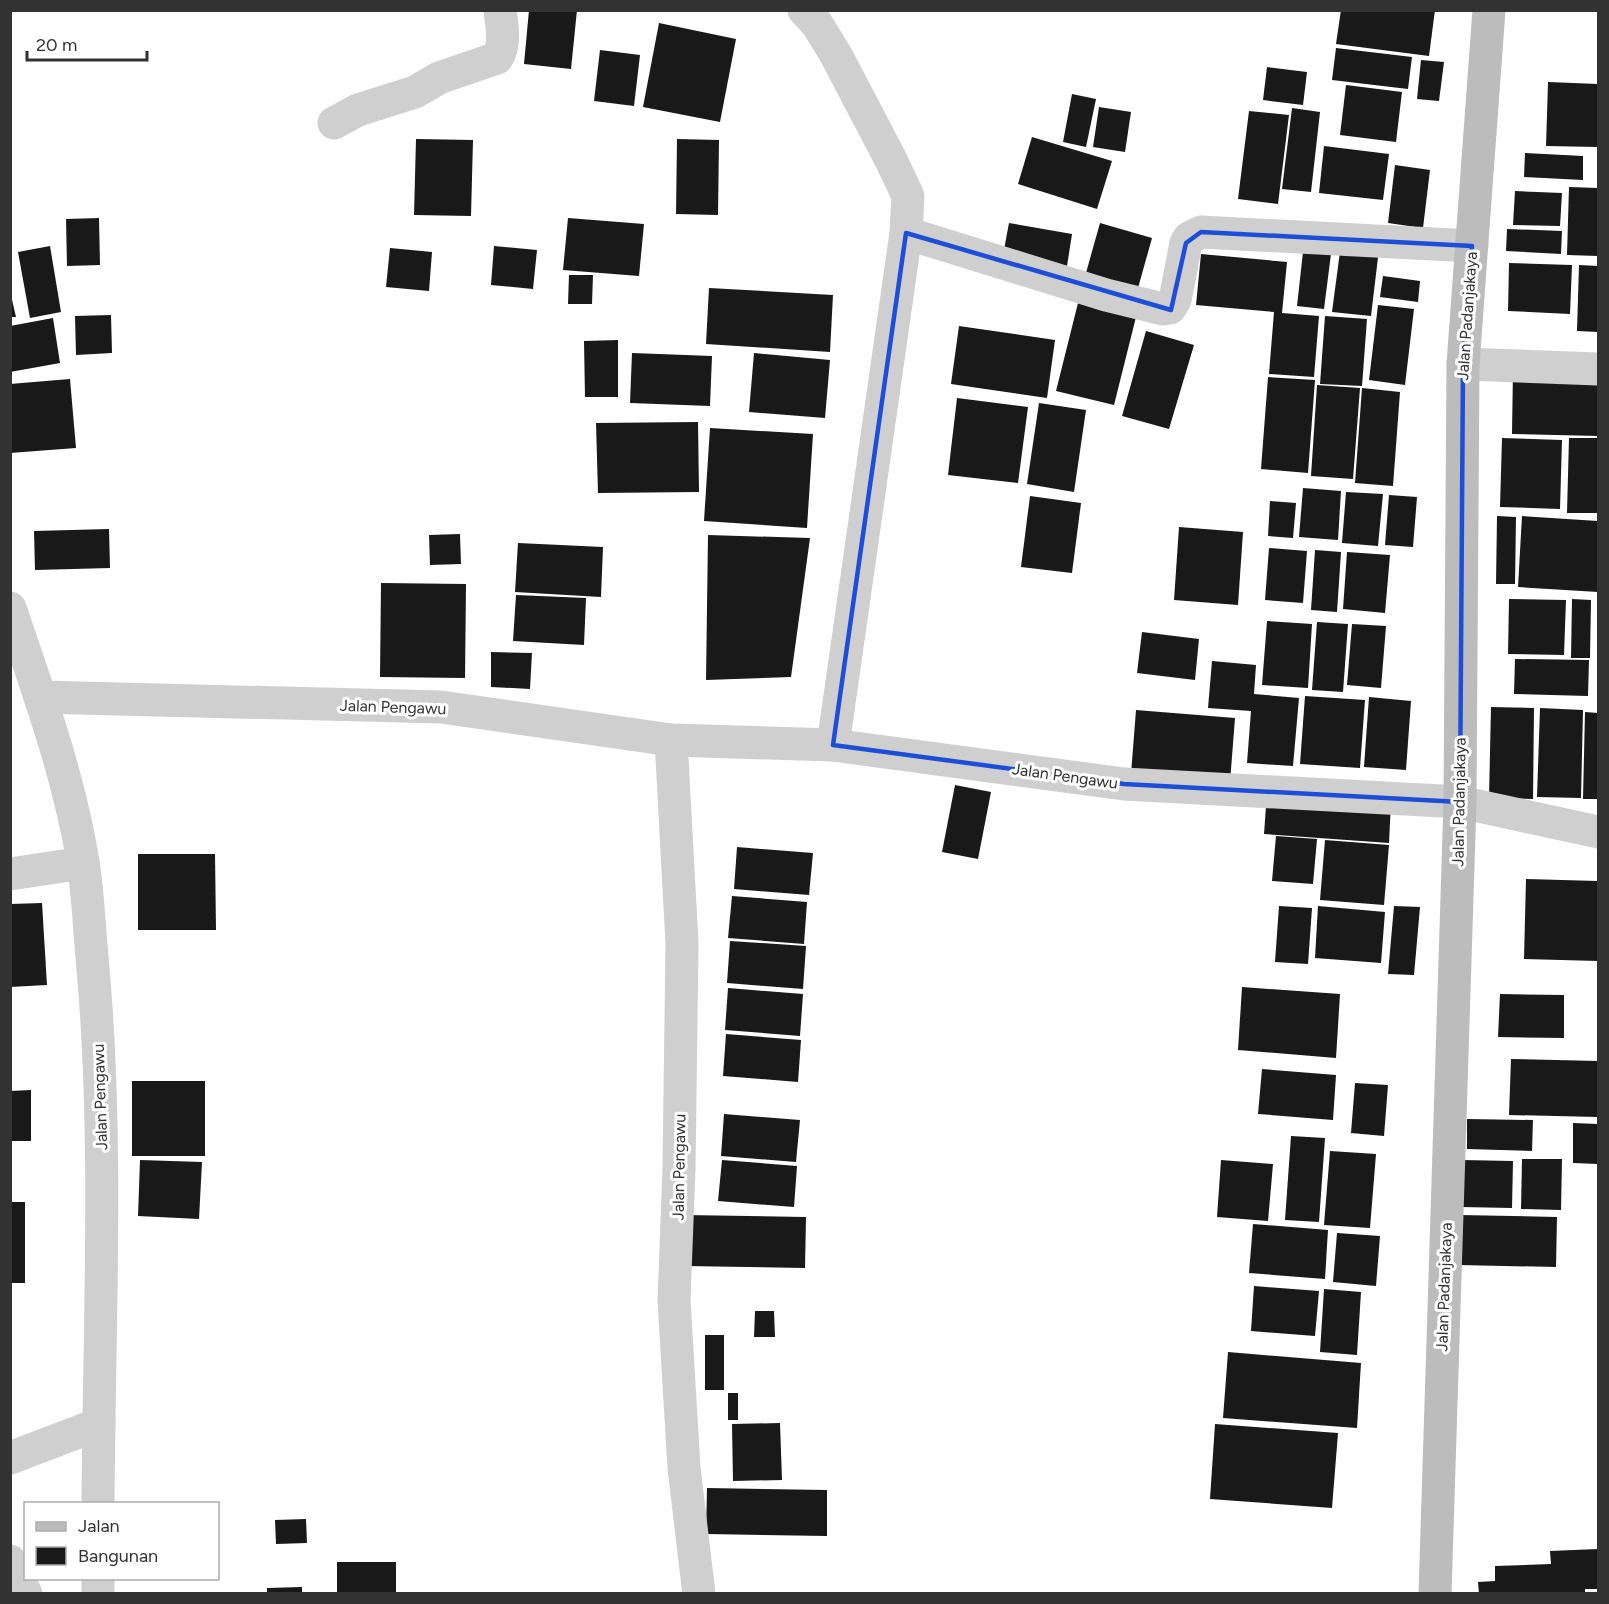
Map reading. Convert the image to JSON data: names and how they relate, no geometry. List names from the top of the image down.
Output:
{
  "streets": {
    "street": ["Jalan Padanjakaya", "Jalan Pengawu"]
  },
  "crossings": [
    ["Jalan Padanjakaya", "Jalan Pengawu"]
  ],
  "legend": ["Jalan", "Bangunan"],
  "scale_bar": "20 m"
}
